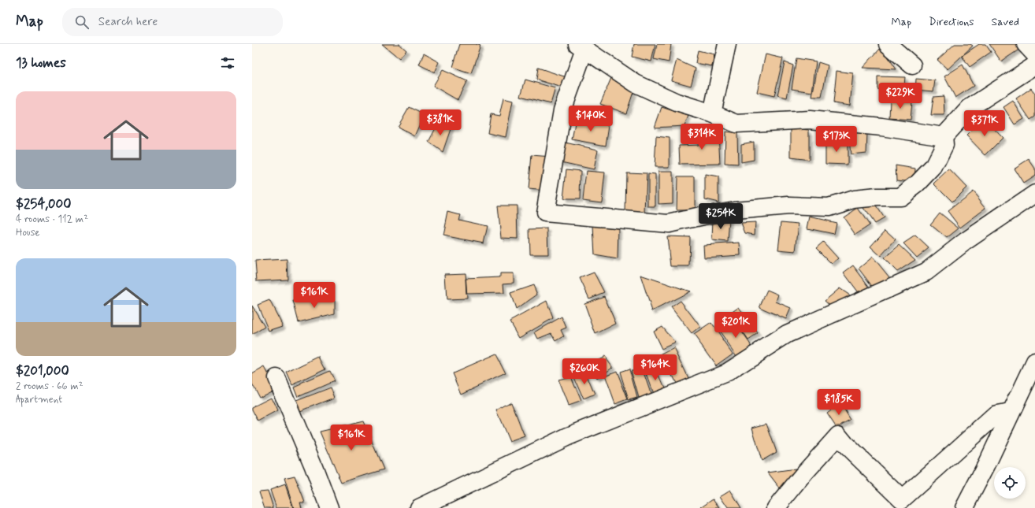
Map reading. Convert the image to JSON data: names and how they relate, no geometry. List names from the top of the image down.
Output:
{
  "page": {
    "header": "Map",
    "search": "Search here",
    "nav": ["Map", "Directions", "Saved"],
    "heading": "13 homes",
    "list": [
      {
        "name": "$254,000",
        "note": "4 rooms · 112 m² · House"
      },
      {
        "name": "$201,000",
        "note": "2 rooms · 66 m² · Apartment"
      }
    ],
    "price": [
      "$229K",
      "$140K",
      "$381K",
      "$371K",
      "$314K",
      "$173K",
      "$254K",
      "$161K",
      "$201K",
      "$164K",
      "$260K",
      "$185K",
      "$161K"
    ]
  }
}
